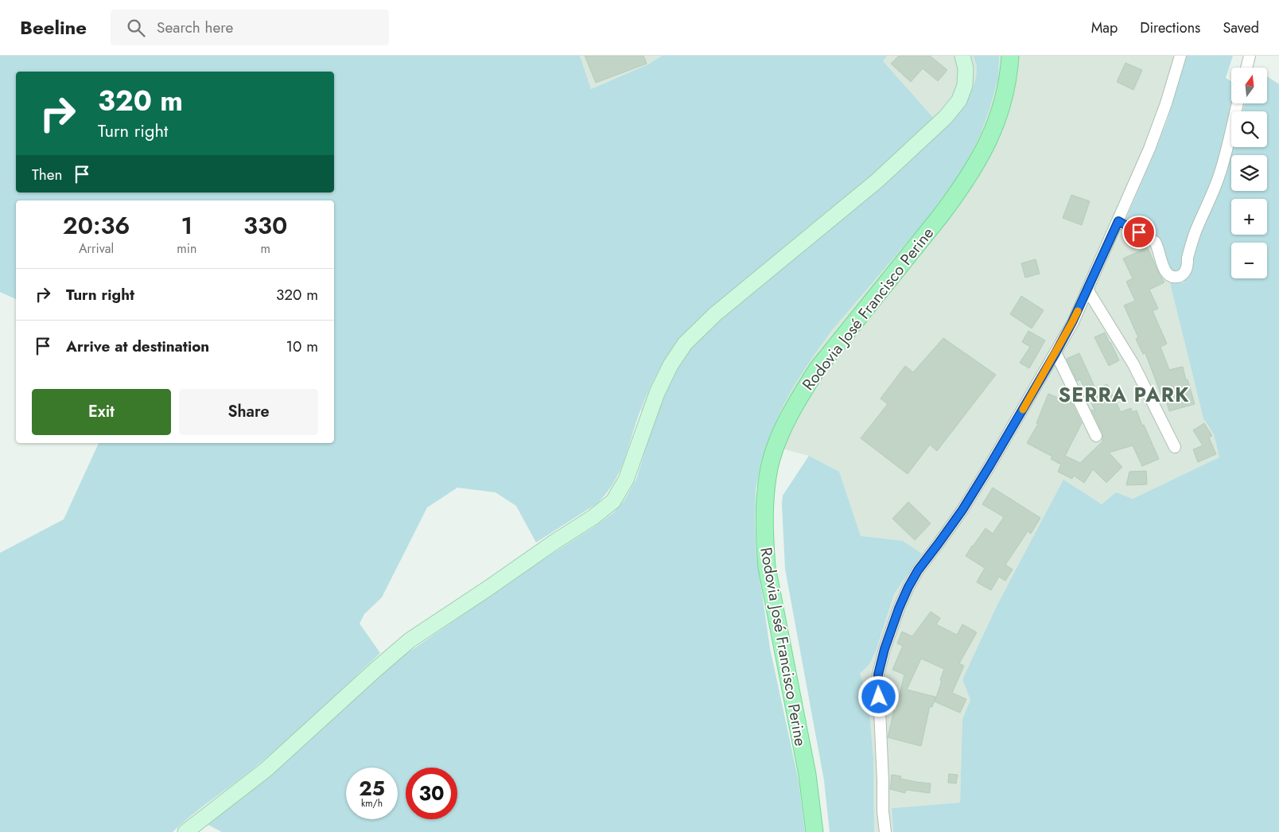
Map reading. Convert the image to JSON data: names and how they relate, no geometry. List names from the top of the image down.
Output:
{
  "streets": {
    "main road": ["Rodovia José Francisco Perine"]
  },
  "districts": ["SERRA PARK"],
  "north": "top",
  "page": {
    "header": "Beeline",
    "search": "Search here",
    "nav": ["Map", "Directions", "Saved"],
    "map_buttons": ["+", "−"],
    "turn": ["320 m", "Turn right"],
    "then": "Then",
    "eta": [
      "20:36",
      "Arrival",
      "1",
      "min",
      "330",
      "m"
    ],
    "list": [
      {
        "name": "Turn right",
        "value": "320 m"
      },
      {
        "name": "Arrive at destination",
        "value": "10 m"
      }
    ],
    "buttons": ["Exit", "Share"],
    "speed": "25 km/h",
    "limit": "30"
  }
}
